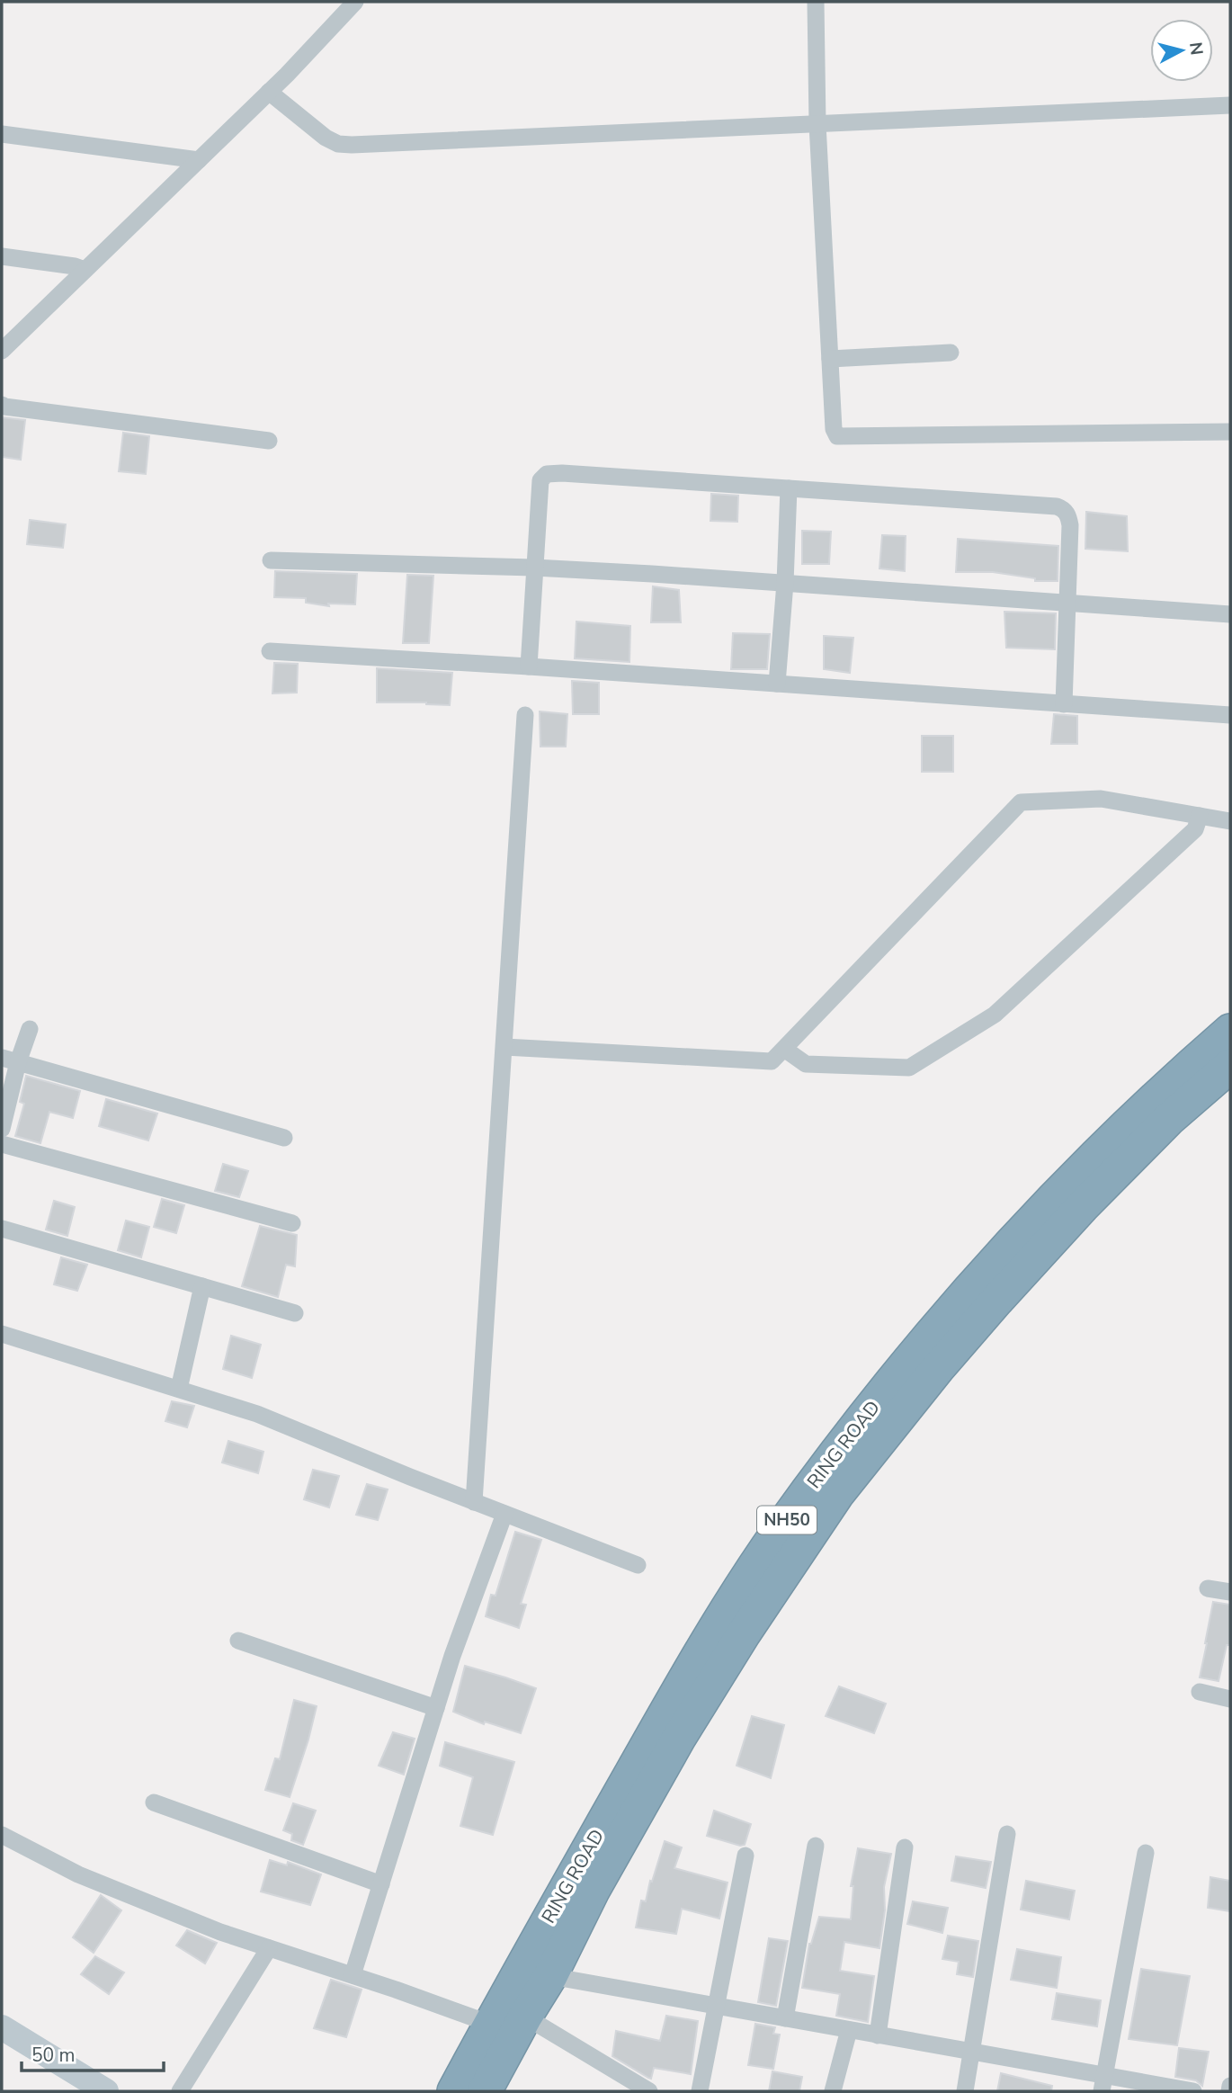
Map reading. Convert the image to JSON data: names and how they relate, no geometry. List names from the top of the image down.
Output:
{
  "streets": {
    "highway": ["RING ROAD", "NH50"]
  },
  "scale_bar": "50 m",
  "north": "right"
}
